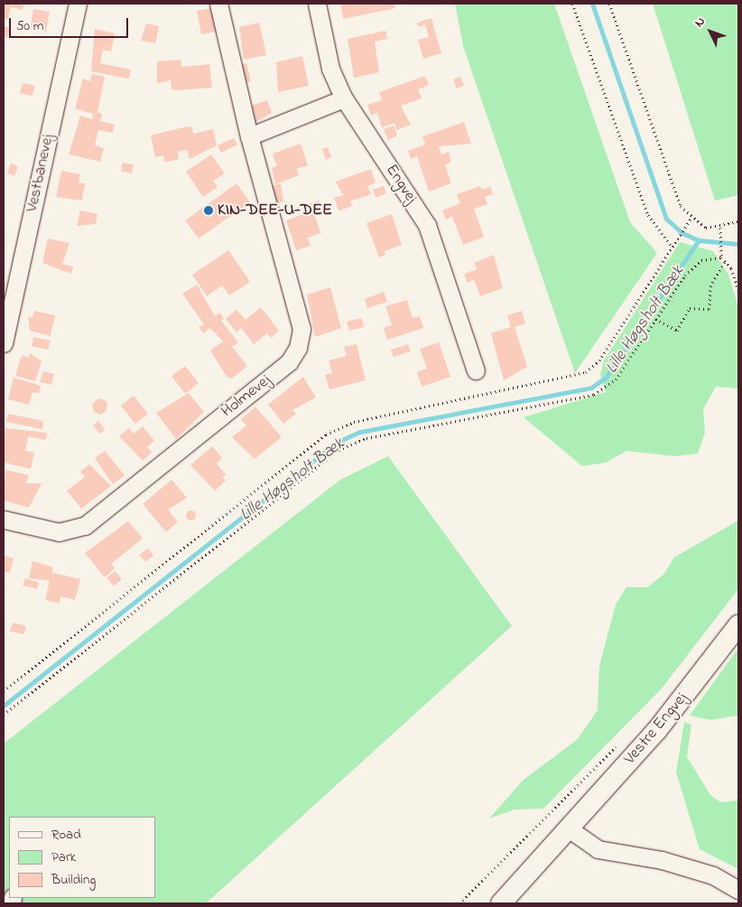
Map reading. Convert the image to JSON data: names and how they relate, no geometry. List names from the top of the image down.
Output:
{
  "streets": {
    "street": [
      "Vestbanevej",
      "Engvej",
      "Holmevej",
      "Vestre Engvej"
    ]
  },
  "water": ["Lille Høgsholt Bæk"],
  "places": ["KIN-DEE-U-DEE"],
  "legend": ["Road", "Park", "Building"],
  "scale_bar": "50 m",
  "north": "top left"
}
